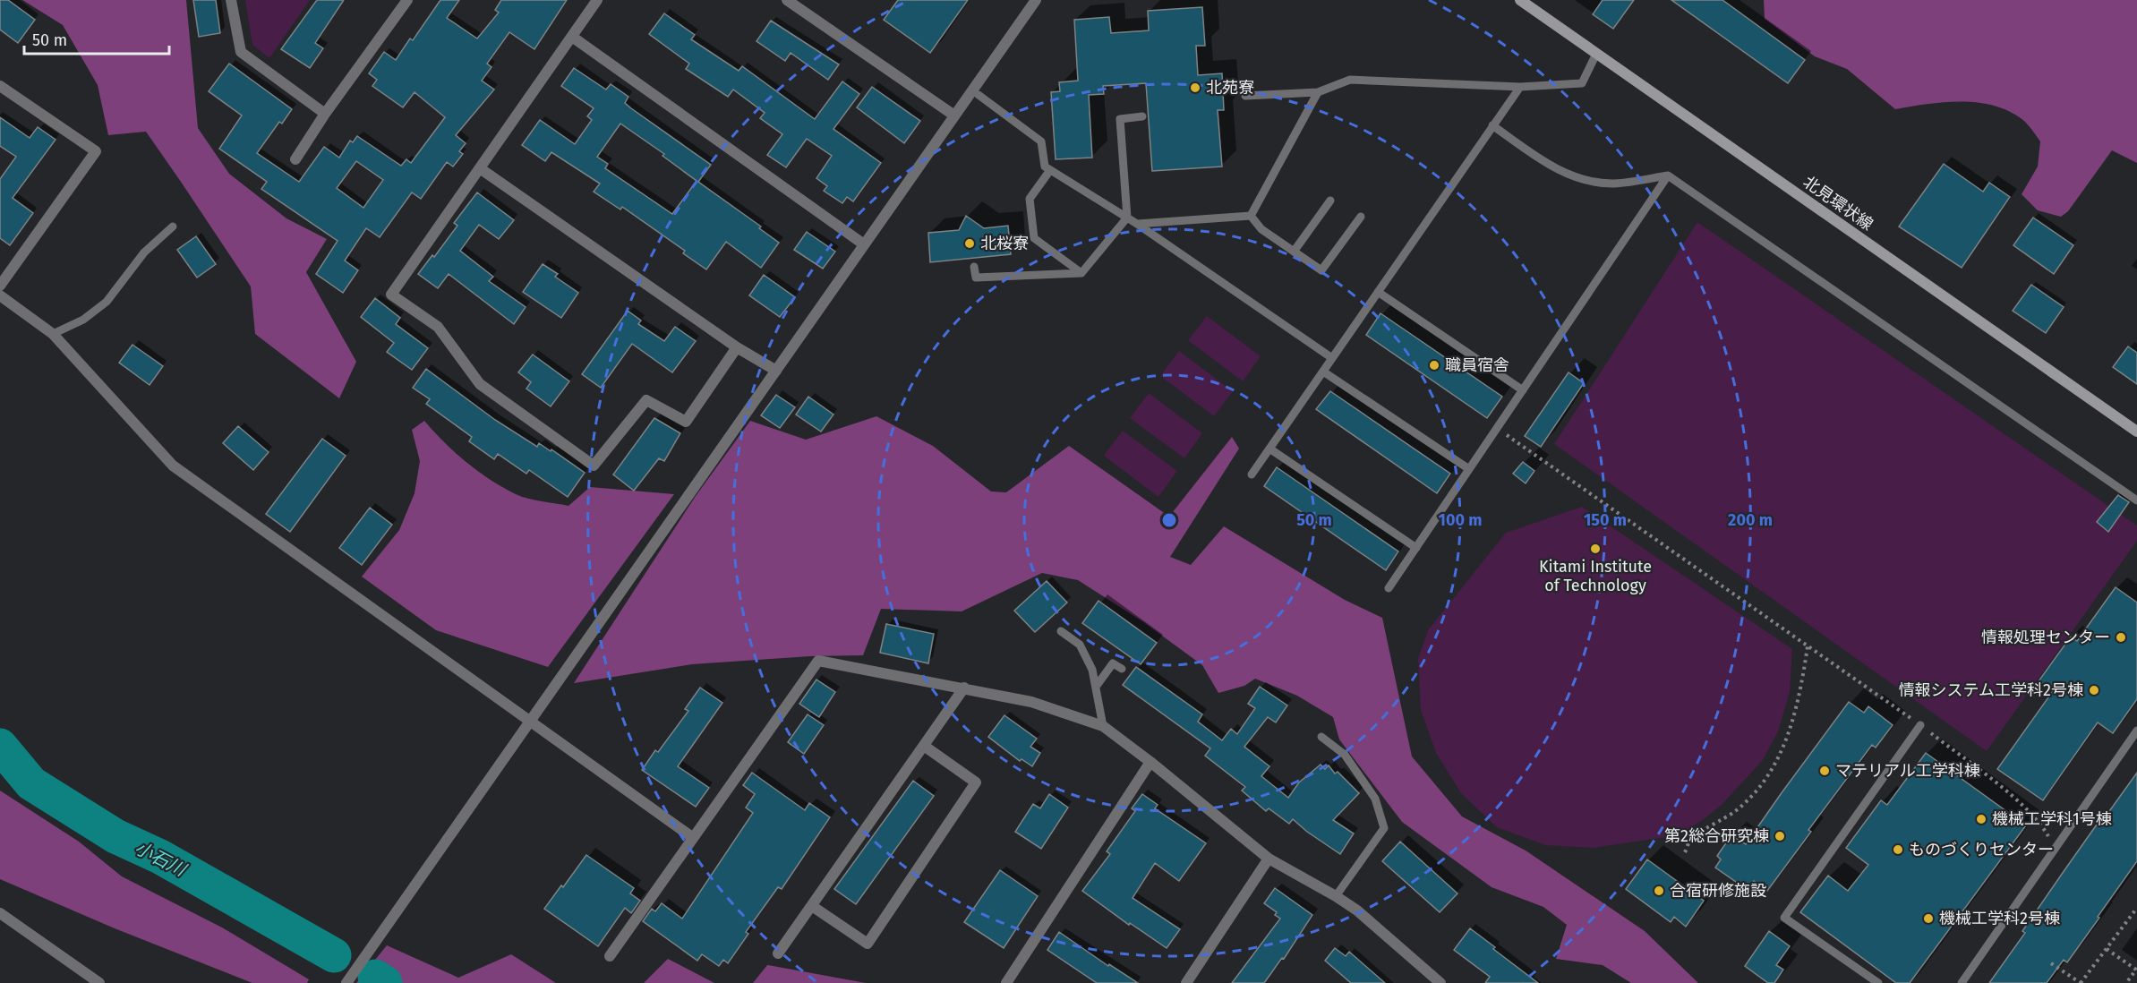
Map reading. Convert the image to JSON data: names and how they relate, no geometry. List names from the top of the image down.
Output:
{
  "streets": {
    "main road": ["北見環状線"]
  },
  "water": ["小石川"],
  "places": [
    "北苑寮",
    "北桜寮",
    "職員宿舎",
    "Kitami Institute of Technology",
    "情報処理センター",
    "情報システム工学科2号棟",
    "マテリアル工学科棟",
    "機械工学科1号棟",
    "第2総合研究棟",
    "ものづくりセンター",
    "合宿研修施設",
    "機械工学科2号棟"
  ],
  "scale_bar": "50 m",
  "rings": [
    "50 m",
    "100 m",
    "150 m",
    "200 m"
  ]
}
